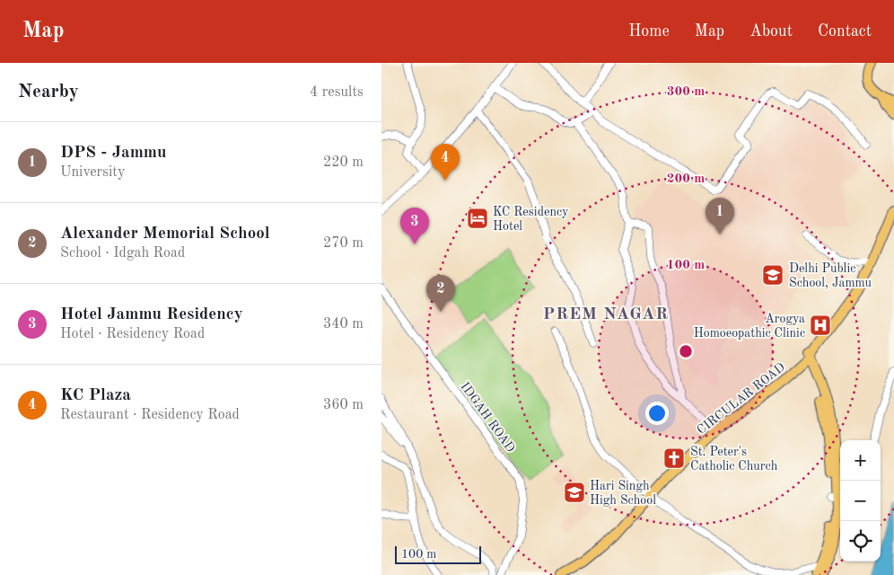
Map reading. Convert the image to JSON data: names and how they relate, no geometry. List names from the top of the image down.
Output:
{
  "streets": {
    "main road": ["CIRCULAR ROAD"],
    "street": ["IDGAH ROAD"]
  },
  "districts": ["PREM NAGAR"],
  "places": {
    "hotel": ["KC Residency Hotel"],
    "school or university": ["Delhi Public School, Jammu", "Hari Singh High School"],
    "hospital": ["Arogya Homoeopathic Clinic"],
    "church": ["St. Peter's Catholic Church"]
  },
  "scale_bar": "100 m",
  "page": {
    "header": "Map",
    "nav": [
      "Home",
      "Map",
      "About",
      "Contact"
    ],
    "heading": ["Nearby", "4 results"],
    "list": [
      {
        "mark": "1",
        "name": "DPS - Jammu",
        "note": "University",
        "value": "220 m"
      },
      {
        "mark": "2",
        "name": "Alexander Memorial School",
        "note": "School · Idgah Road",
        "value": "270 m"
      },
      {
        "mark": "3",
        "name": "Hotel Jammu Residency",
        "note": "Hotel · Residency Road",
        "value": "340 m"
      },
      {
        "mark": "4",
        "name": "KC Plaza",
        "note": "Restaurant · Residency Road",
        "value": "360 m"
      }
    ],
    "pins": [
      "4",
      "1",
      "3",
      "2"
    ],
    "map_buttons": ["+", "−"],
    "scale": "100 m"
  },
  "rings": ["300 m", "200 m", "100 m"]
}
